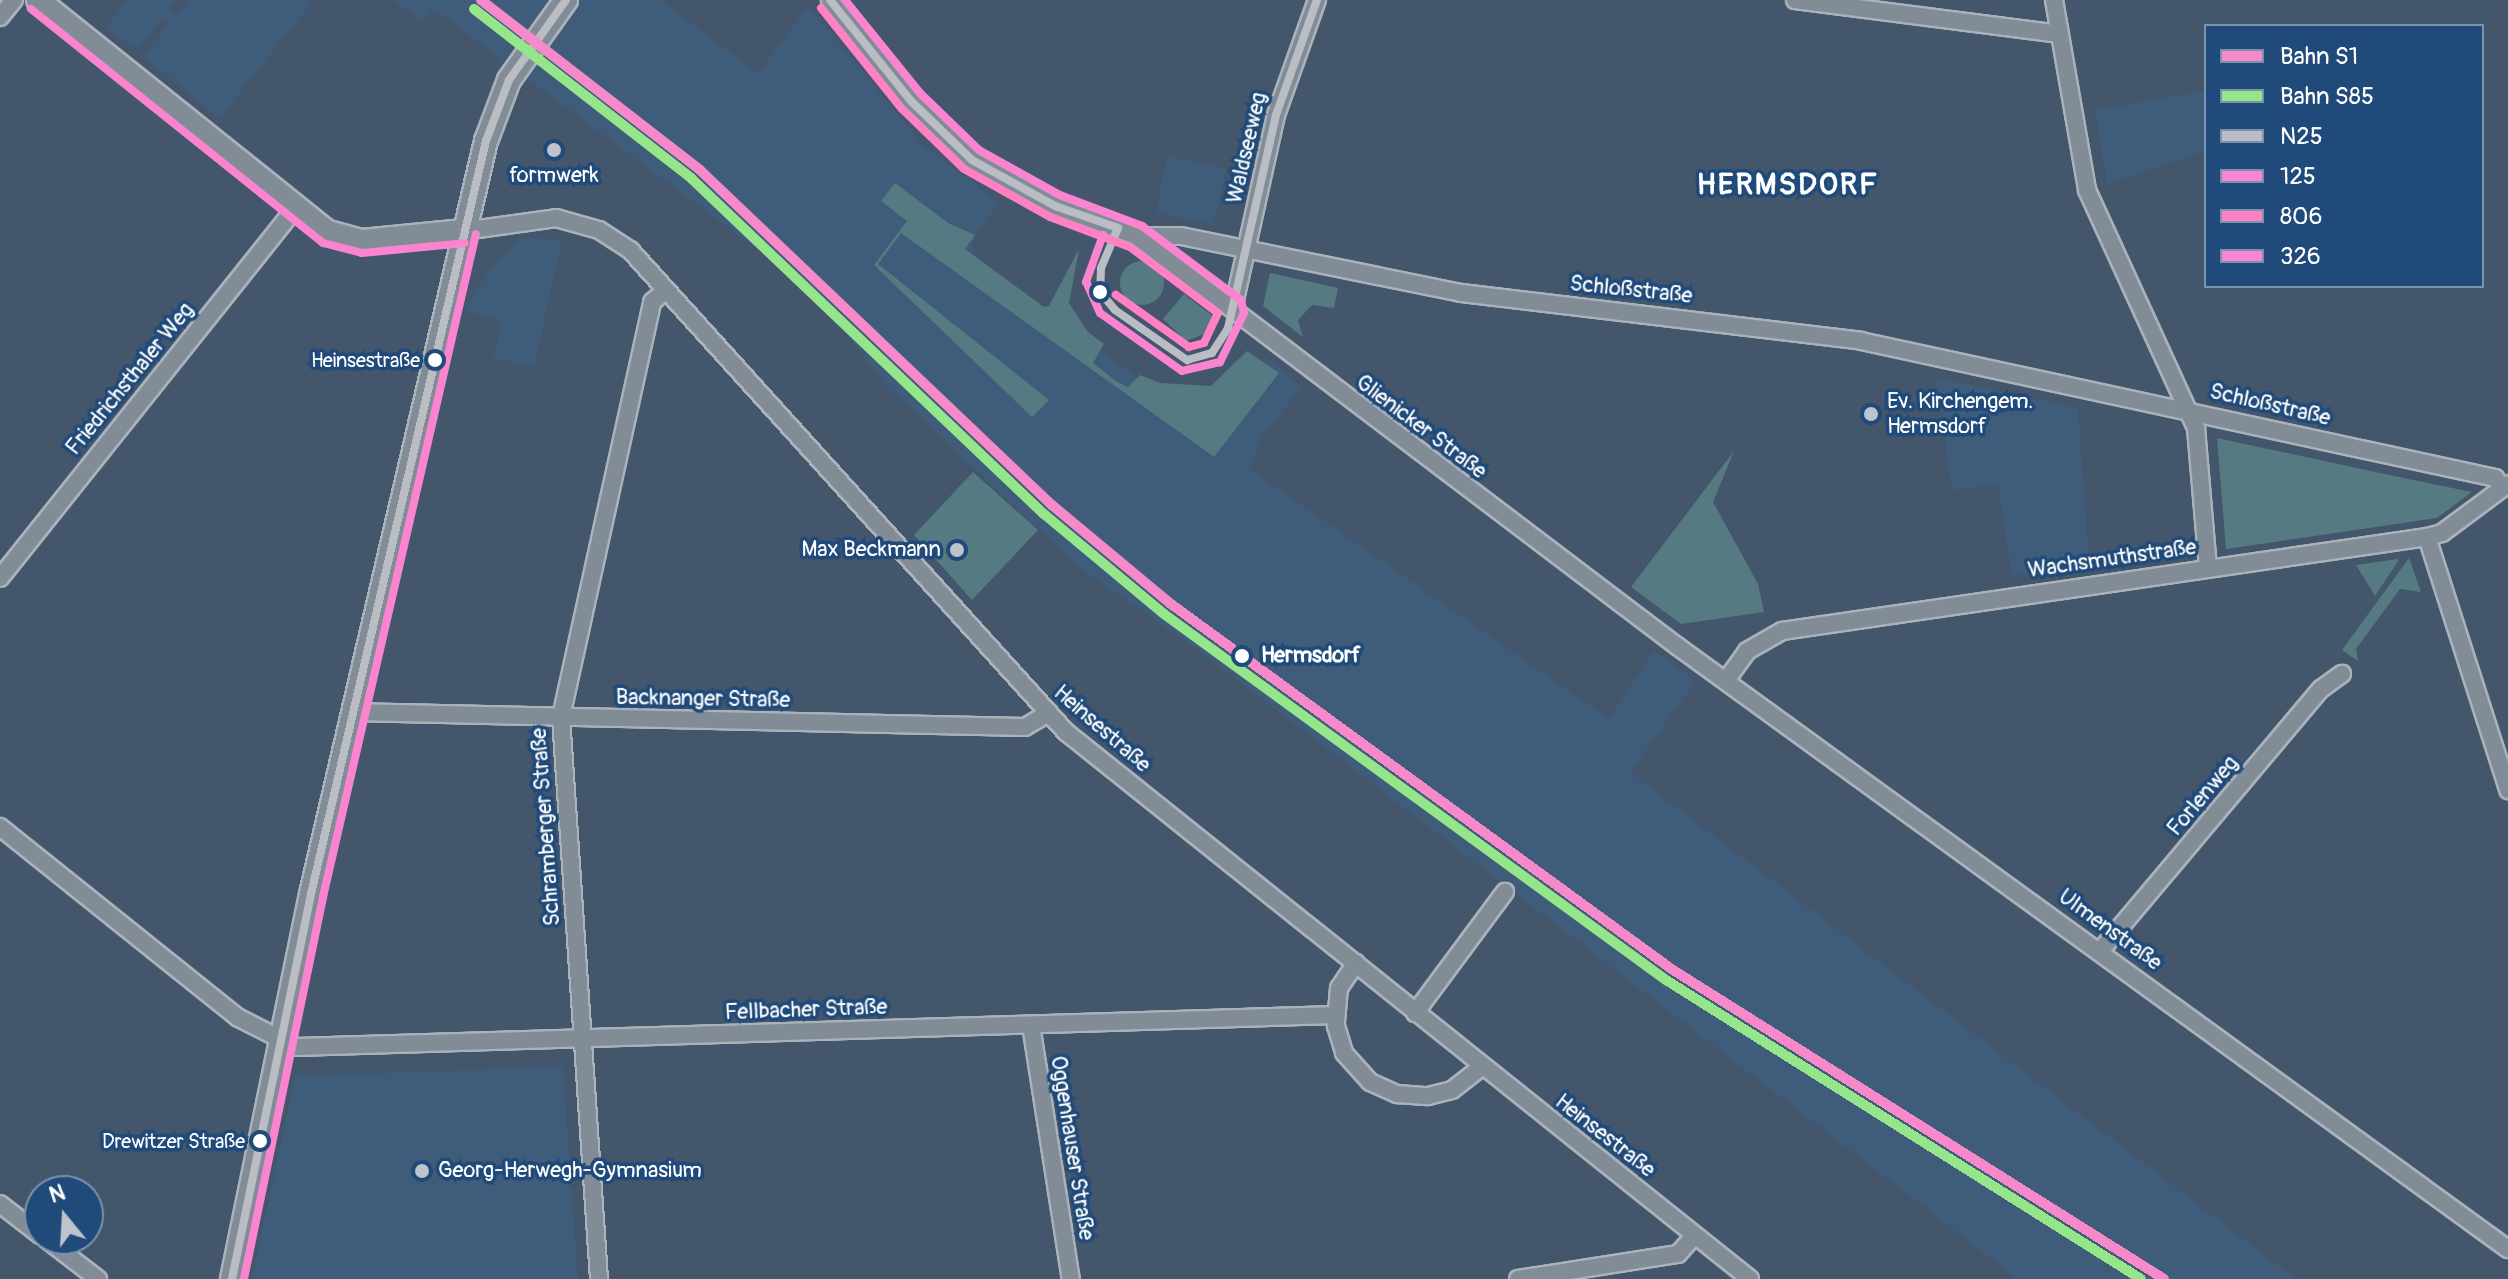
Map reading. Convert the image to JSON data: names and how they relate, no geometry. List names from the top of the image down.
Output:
{
  "streets": {
    "street": [
      "Waldseeweg",
      "Schloßstraße",
      "Friedrichsthaler Weg",
      "Glienicker Straße",
      "Wachsmuthstraße",
      "Backnanger Straße",
      "Heinsestraße",
      "Forlenweg",
      "Schramberger Straße",
      "Ulmenstraße",
      "Fellbacher Straße",
      "Oggenhauser Straße"
    ]
  },
  "crossings": [
    ["Waldseeweg", "Schloßstraße"],
    ["Waldseeweg", "Glienicker Straße"],
    ["Schloßstraße", "Glienicker Straße"],
    ["Schloßstraße", "Wachsmuthstraße"],
    ["Glienicker Straße", "Ulmenstraße"],
    ["Wachsmuthstraße", "Ulmenstraße"],
    ["Backnanger Straße", "Heinsestraße"],
    ["Backnanger Straße", "Schramberger Straße"],
    ["Heinsestraße", "Schramberger Straße"],
    ["Forlenweg", "Ulmenstraße"],
    ["Schramberger Straße", "Fellbacher Straße"],
    ["Fellbacher Straße", "Oggenhauser Straße"]
  ],
  "districts": ["HERMSDORF"],
  "places": [
    "formwerk",
    "Heinsestraße",
    "Ev. Kirchengem. Hermsdorf",
    "Max Beckmann",
    "Hermsdorf",
    "Drewitzer Straße",
    "Georg-Herwegh-Gymnasium"
  ],
  "lines": [
    "rail line S1",
    "transit line N25",
    "transit line 326",
    "transit line 806",
    "rail line S85",
    "transit line 125"
  ],
  "legend": [
    "Bahn S1",
    "Bahn S85",
    "N25",
    "125",
    "806",
    "326"
  ],
  "north": "top"
}
